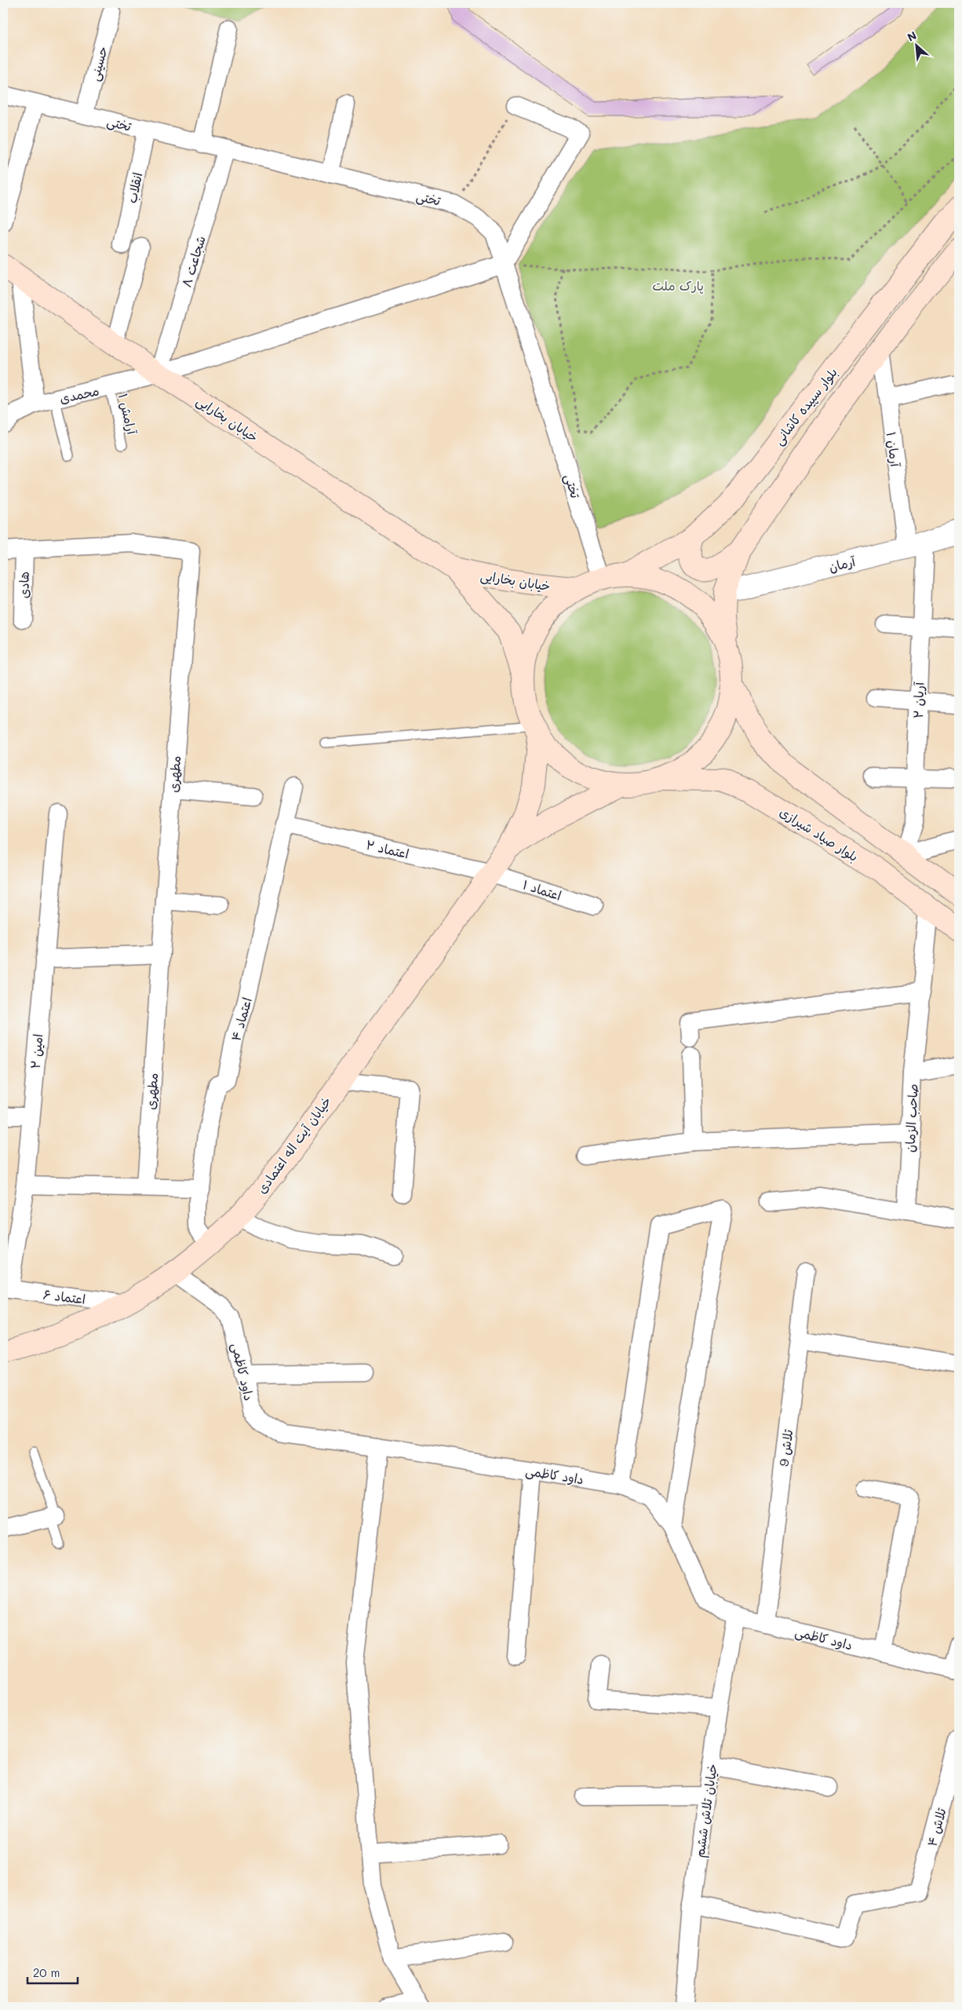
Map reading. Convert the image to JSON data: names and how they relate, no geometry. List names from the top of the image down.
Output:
{
  "streets": {
    "main road": [
      "بلوار سپیده کاشانی",
      "خیابان بخارایی",
      "بلوار صیاد شیرازی",
      "خیابان آیت اله اعتمادی"
    ],
    "street": [
      "حسینی",
      "تختی",
      "انقلاب",
      "شجاعت ۸",
      "محمدی",
      "آرمان ۱",
      "آرمان",
      "هادی",
      "آریان ۲",
      "مطهری",
      "اعتماد ۲",
      "اعتماد ۱",
      "اعتماد ۴",
      "امین ۲",
      "صاحب الزمان",
      "اعتماد ۶",
      "داود کاظمی",
      "تلاش 9",
      "خیابان تلاش ششم",
      "تلاش ۴"
    ],
    "lane": ["آرامش ۱"]
  },
  "crossings": [
    ["حسینی", "تختی"],
    ["تختی", "انقلاب"],
    ["تختی", "شجاعت ۸"],
    ["تختی", "محمدی"],
    ["شجاعت ۸", "محمدی"],
    ["شجاعت ۸", "خیابان بخارایی"],
    ["محمدی", "آرامش ۱"],
    ["محمدی", "خیابان بخارایی"],
    ["بلوار سپیده کاشانی", "آرمان ۱"],
    ["بلوار سپیده کاشانی", "آرمان"],
    ["آرمان ۱", "آرمان"],
    ["آرمان ۱", "آریان ۲"],
    ["آرمان", "آریان ۲"],
    ["هادی", "مطهری"],
    ["اعتماد ۲", "اعتماد ۱"],
    ["اعتماد ۲", "اعتماد ۴"],
    ["اعتماد ۲", "خیابان آیت اله اعتمادی"],
    ["اعتماد ۱", "خیابان آیت اله اعتمادی"],
    ["اعتماد ۴", "خیابان آیت اله اعتمادی"],
    ["امین ۲", "اعتماد ۶"],
    ["خیابان آیت اله اعتمادی", "اعتماد ۶"],
    ["خیابان آیت اله اعتمادی", "داود کاظمی"],
    ["داود کاظمی", "تلاش 9"],
    ["داود کاظمی", "خیابان تلاش ششم"],
    ["خیابان تلاش ششم", "تلاش ۴"]
  ],
  "parks": ["پارک ملت"],
  "scale_bar": "20 m",
  "north": "top left"
}
